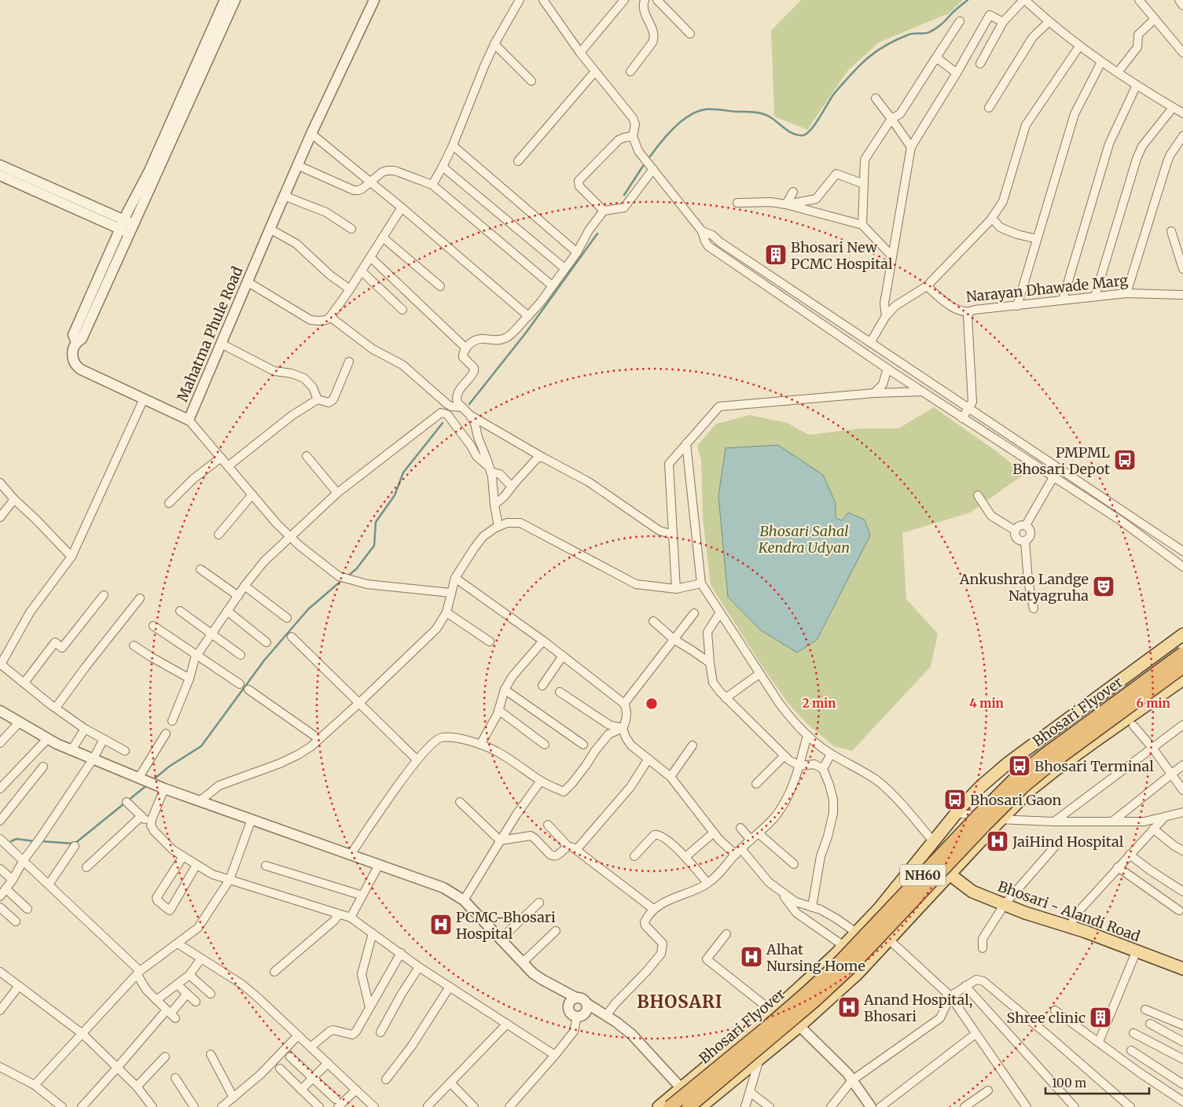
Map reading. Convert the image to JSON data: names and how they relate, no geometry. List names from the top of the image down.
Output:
{
  "streets": {
    "highway": ["Bhosari Flyover", "NH60"],
    "main road": ["Bhosari - Alandi Road"],
    "street": ["Narayan Dhawade Marg", "Mahatma Phule Road"]
  },
  "districts": ["BHOSARI"],
  "parks": ["Bhosari Sahal Kendra Udyan"],
  "places": {
    "building": ["Bhosari New PCMC Hospital", "Shree clinic"],
    "bus stop": ["PMPML Bhosari Depot", "Bhosari Terminal", "Bhosari Gaon"],
    "theatre": ["Ankushrao Landge Natyagruha"],
    "hospital": [
      "JaiHind Hospital",
      "PCMC-Bhosari Hospital",
      "Alhat Nursing Home",
      "Anand Hospital, Bhosari"
    ]
  },
  "scale_bar": "100 m",
  "rings": ["2 min", "4 min", "6 min"]
}
